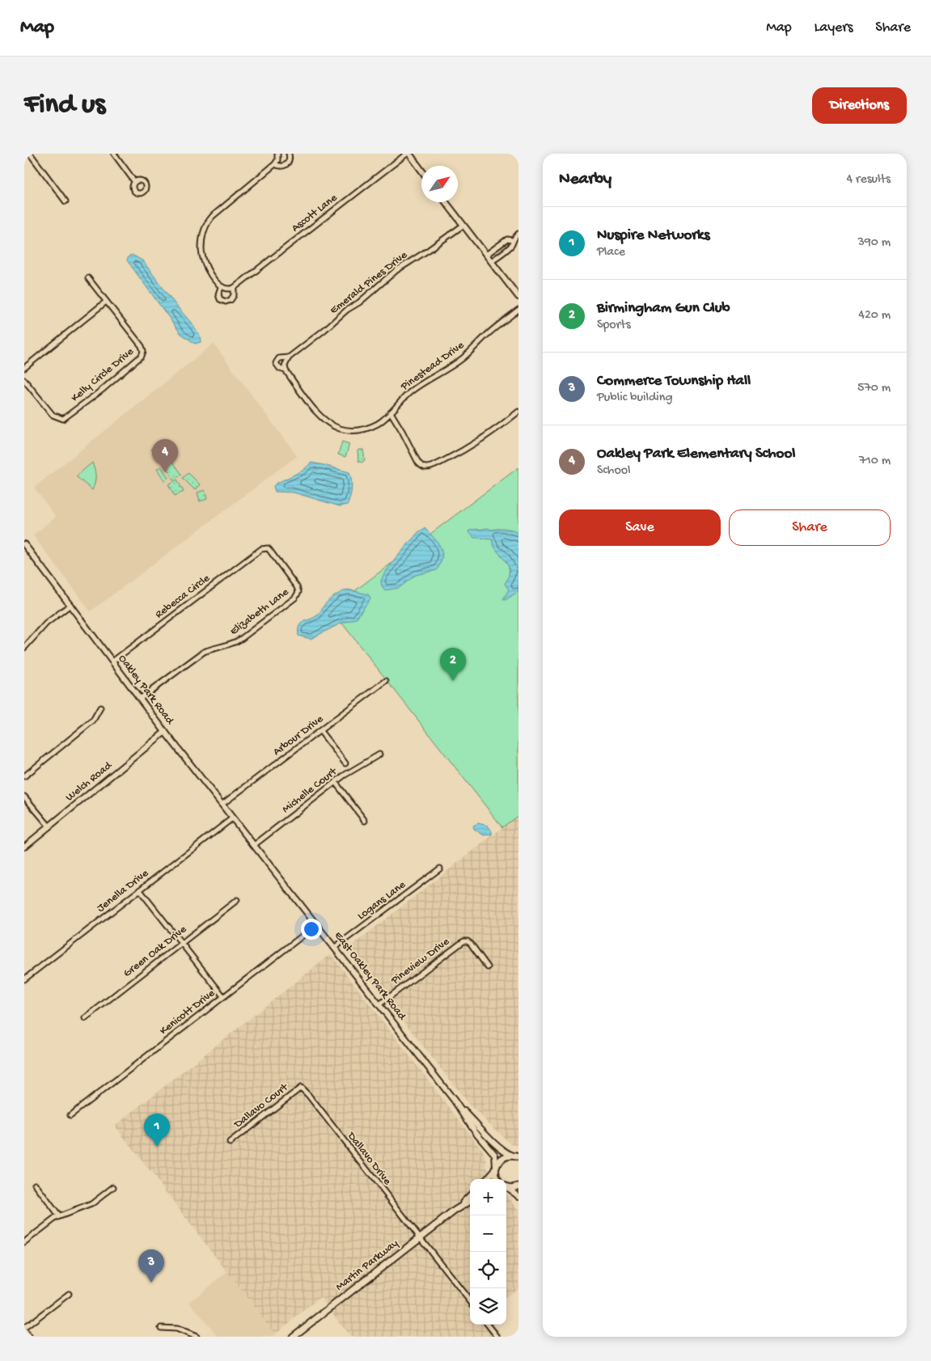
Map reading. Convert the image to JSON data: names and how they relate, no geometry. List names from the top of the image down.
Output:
{
  "streets": {
    "main road": ["Martin Parkway"],
    "street": [
      "Ascott Lane",
      "Emerald Pines Drive",
      "Pinestead Drive",
      "Kelly Circle Drive",
      "Rebecca Circle",
      "Elizabeth Lane",
      "Oakley Park Road",
      "Arbour Drive",
      "Welch Road",
      "Michelle Court",
      "Jenella Drive",
      "Logans Lane",
      "Green Oak Drive",
      "Pineview Drive",
      "East Oakley Park Road",
      "Kenicott Drive",
      "Dallavo Court",
      "Dallavo Drive"
    ]
  },
  "crossings": [
    ["Emerald Pines Drive", "Pinestead Drive"],
    ["Rebecca Circle", "Elizabeth Lane"],
    ["Rebecca Circle", "Oakley Park Road"],
    ["Elizabeth Lane", "Oakley Park Road"],
    ["Oakley Park Road", "Arbour Drive"],
    ["Oakley Park Road", "Welch Road"],
    ["Oakley Park Road", "Michelle Court"],
    ["Oakley Park Road", "Jenella Drive"],
    ["Oakley Park Road", "East Oakley Park Road"],
    ["Michelle Court", "East Oakley Park Road"],
    ["Logans Lane", "East Oakley Park Road"],
    ["Pineview Drive", "East Oakley Park Road"],
    ["East Oakley Park Road", "Kenicott Drive"],
    ["Dallavo Court", "Dallavo Drive"],
    ["Dallavo Drive", "Martin Parkway"]
  ],
  "north": "top right",
  "page": {
    "header": "Map",
    "nav": ["Map", "Layers", "Share"],
    "buttons": [
      "Directions",
      ["Save", "Share"]
    ],
    "title": "Find us",
    "heading": ["Nearby", "4 results"],
    "list": [
      {
        "mark": "1",
        "name": "Nuspire Networks",
        "note": "Place",
        "value": "390 m"
      },
      {
        "mark": "2",
        "name": "Birmingham Gun Club",
        "note": "Sports",
        "value": "420 m"
      },
      {
        "mark": "3",
        "name": "Commerce Township Hall",
        "note": "Public building",
        "value": "570 m"
      },
      {
        "mark": "4",
        "name": "Oakley Park Elementary School",
        "note": "School",
        "value": "710 m"
      }
    ],
    "pins": [
      "4",
      "2",
      "1",
      "3"
    ],
    "map_buttons": ["+", "−"]
  }
}
